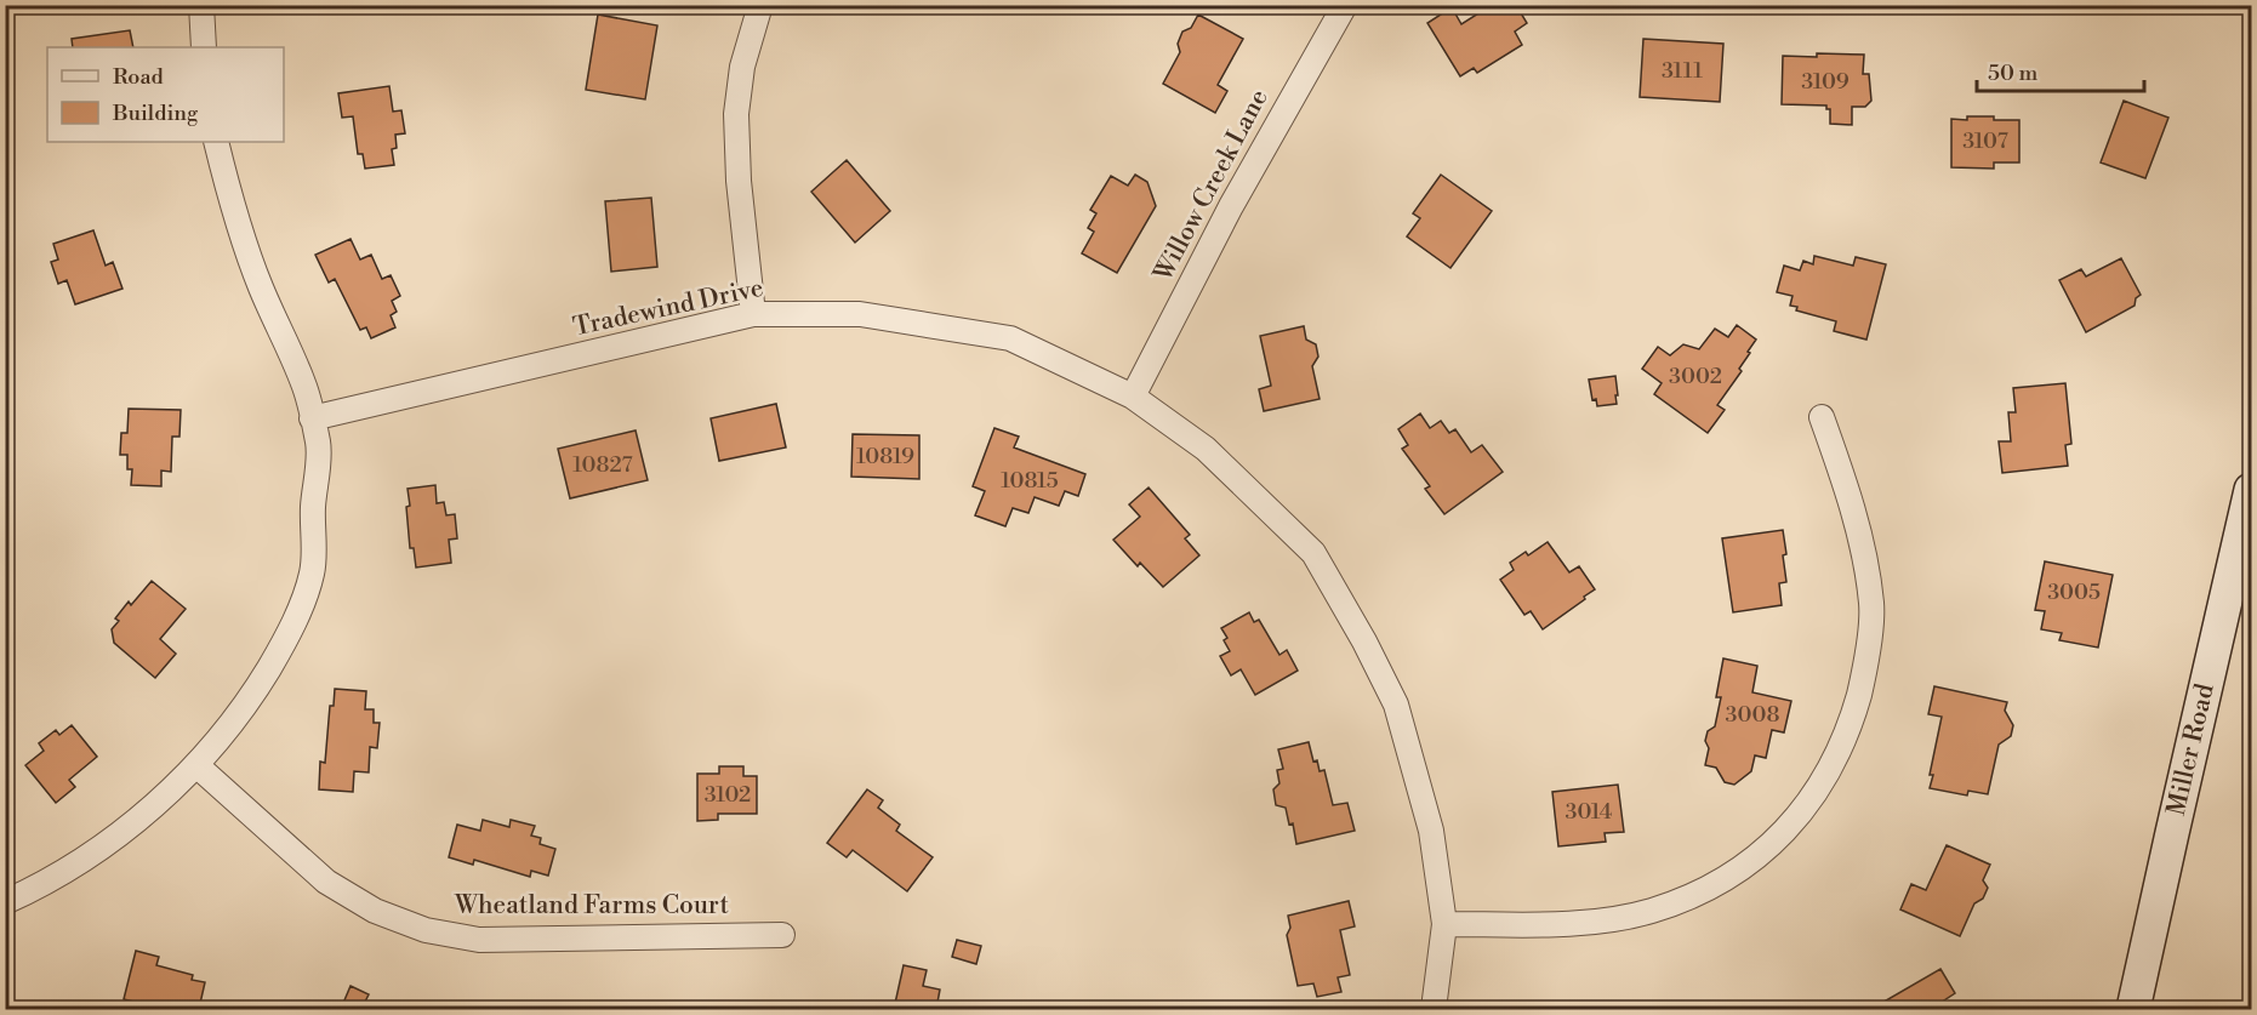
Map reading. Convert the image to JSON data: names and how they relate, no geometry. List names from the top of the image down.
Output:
{
  "streets": {
    "street": [
      "Willow Creek Lane",
      "Tradewind Drive",
      "Miller Road",
      "Wheatland Farms Court"
    ]
  },
  "crossings": [
    ["Willow Creek Lane", "Tradewind Drive"]
  ],
  "house_numbers": [
    "3111",
    "3109",
    "3107",
    "3002",
    "10819",
    "10827",
    "10815",
    "3005",
    "3008",
    "3102",
    "3014"
  ],
  "legend": ["Road", "Building"],
  "scale_bar": "50 m"
}
